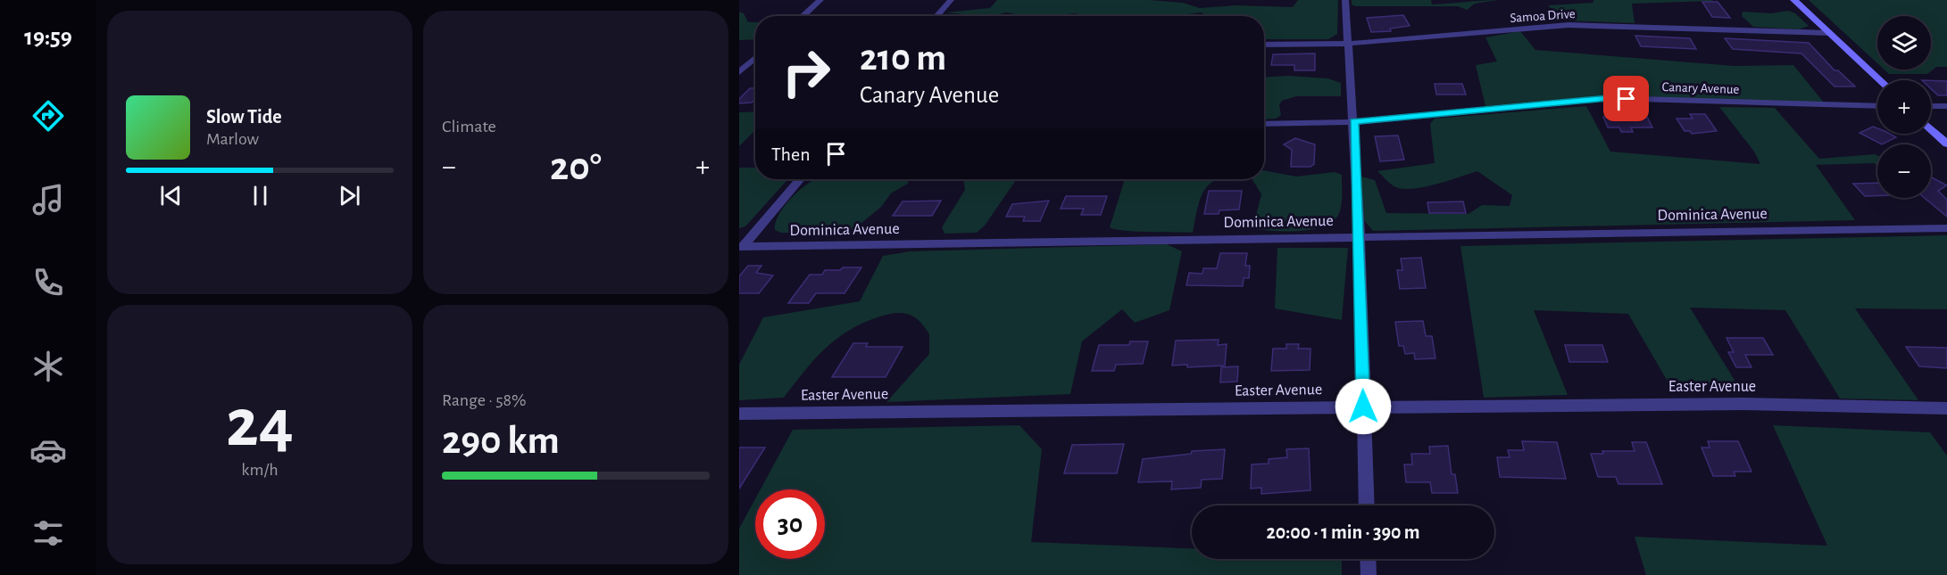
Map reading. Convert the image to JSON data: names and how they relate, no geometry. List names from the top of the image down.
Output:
{
  "streets": {
    "street": [
      "Samoa Drive",
      "Canary Avenue",
      "Dominica Avenue",
      "Easter Avenue"
    ]
  },
  "page": {
    "tabs": "19:59",
    "tile": [
      "Climate",
      ["24", "km/h"],
      ["Range · 58%", "290 km"]
    ],
    "map_buttons": ["+", "−"],
    "turn": ["210 m", "Canary Avenue"],
    "song": ["Slow Tide", "Marlow"],
    "then": "Then",
    "heat": ["−", "20°", "+"],
    "limit": "30",
    "trip": "20:00 · 1 min · 390 m"
  }
}
